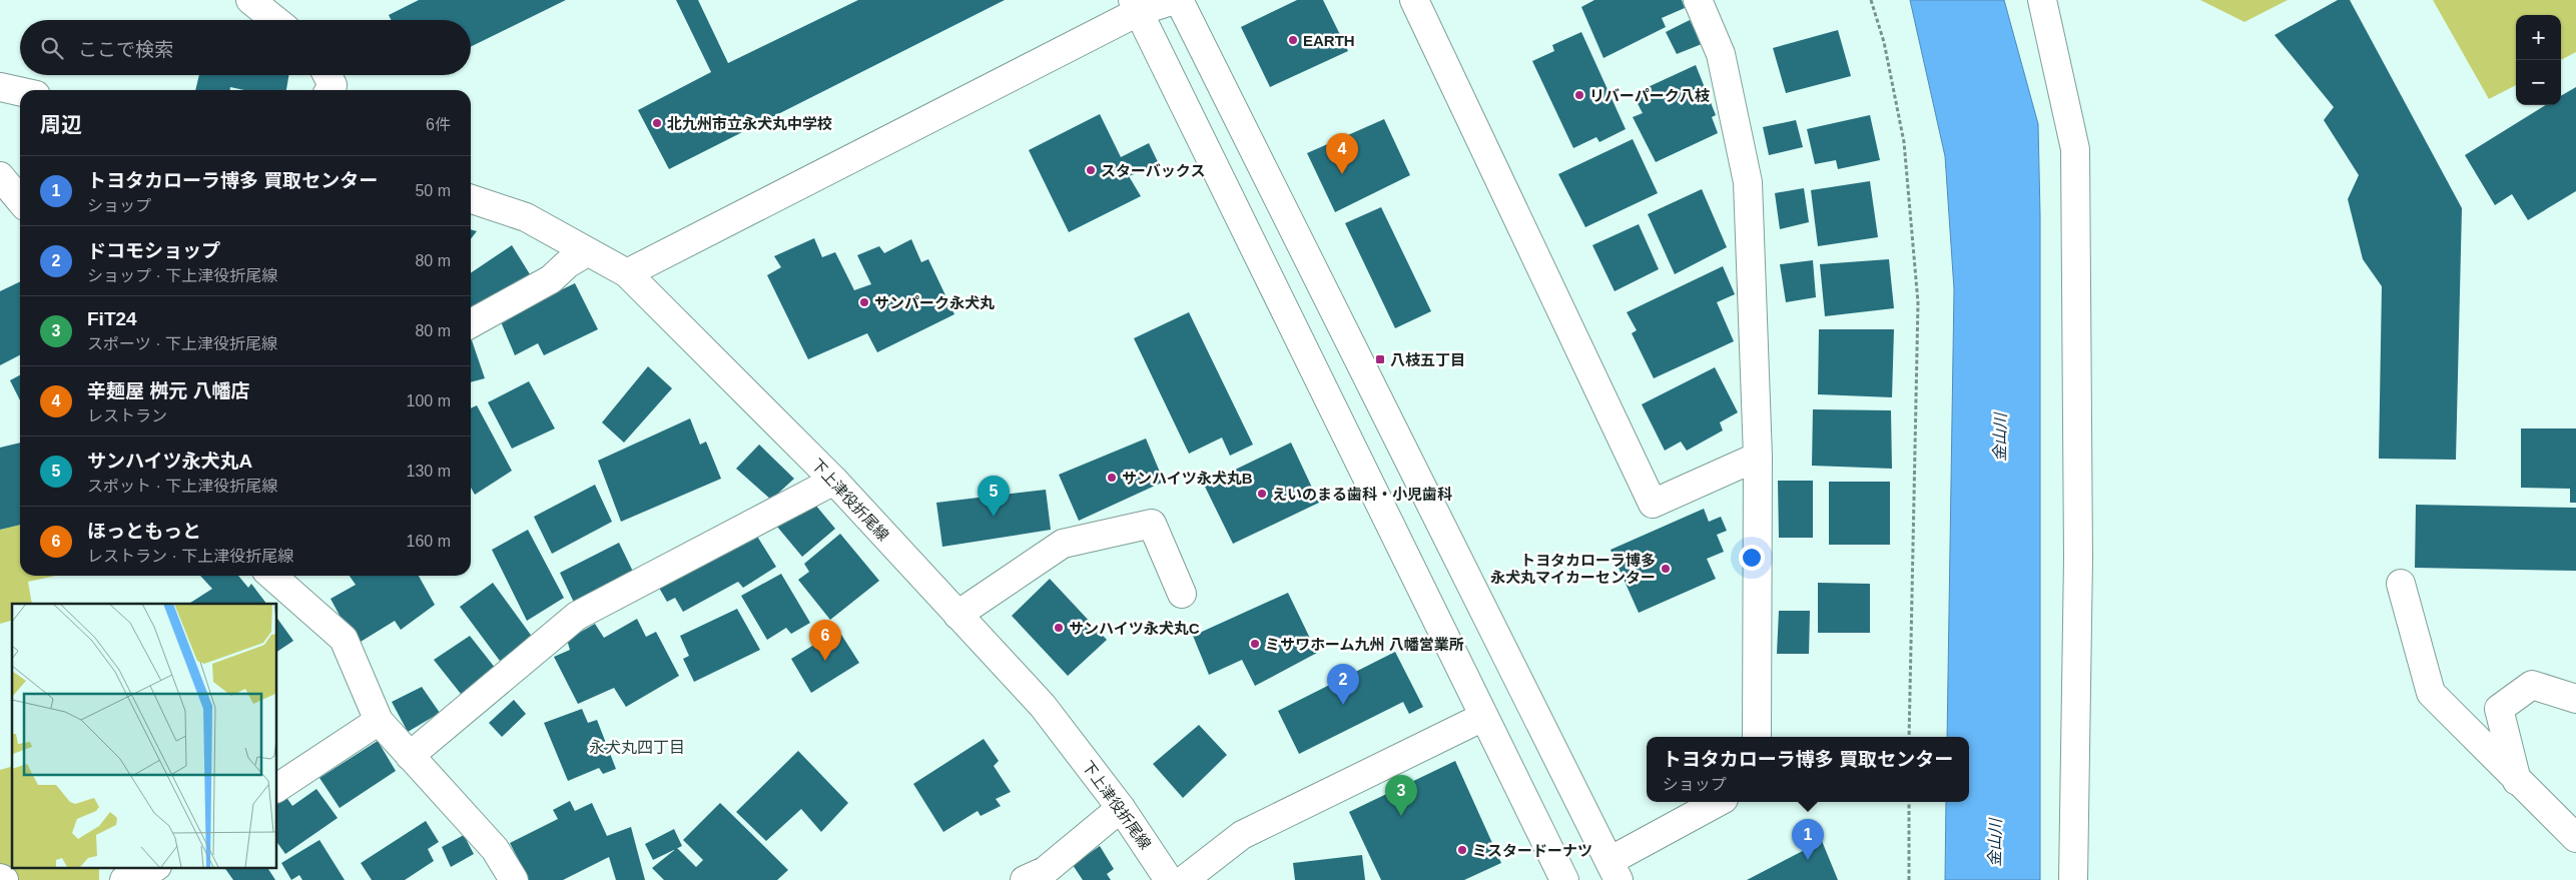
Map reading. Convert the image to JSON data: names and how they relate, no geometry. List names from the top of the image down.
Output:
{
  "streets": {
    "street": ["下上津役折尾線"]
  },
  "districts": ["永犬丸四丁目"],
  "water": ["金山川"],
  "places": {
    "other": [
      "EARTH",
      "リバーパーク八枝",
      "北九州市立永犬丸中学校",
      "スターバックス",
      "サンパーク永犬丸",
      "サンハイツ永犬丸B",
      "えいのまる歯科・小児歯科",
      "トヨタカローラ博多 永犬丸マイカーセンター",
      "サンハイツ永犬丸C",
      "ミサワホーム九州 八幡営業所",
      "ミスタードーナツ"
    ],
    "transit": ["八枝五丁目"]
  },
  "page": {
    "map_buttons": ["+", "−"],
    "search": "ここで検索",
    "heading": ["周辺", "6件"],
    "pins": [
      "4",
      "5",
      "6",
      "2",
      "3",
      "1"
    ],
    "list": [
      {
        "mark": "1",
        "name": "トヨタカローラ博多 買取センター",
        "note": "ショップ",
        "value": "50 m"
      },
      {
        "mark": "2",
        "name": "ドコモショップ",
        "note": "ショップ · 下上津役折尾線",
        "value": "80 m"
      },
      {
        "mark": "3",
        "name": "FiT24",
        "note": "スポーツ · 下上津役折尾線",
        "value": "80 m"
      },
      {
        "mark": "4",
        "name": "辛麺屋 桝元 八幡店",
        "note": "レストラン",
        "value": "100 m"
      },
      {
        "mark": "5",
        "name": "サンハイツ永犬丸A",
        "note": "スポット · 下上津役折尾線",
        "value": "130 m"
      },
      {
        "mark": "6",
        "name": "ほっともっと",
        "note": "レストラン · 下上津役折尾線",
        "value": "160 m"
      }
    ],
    "popup": ["トヨタカローラ博多 買取センター", "ショップ"]
  }
}
